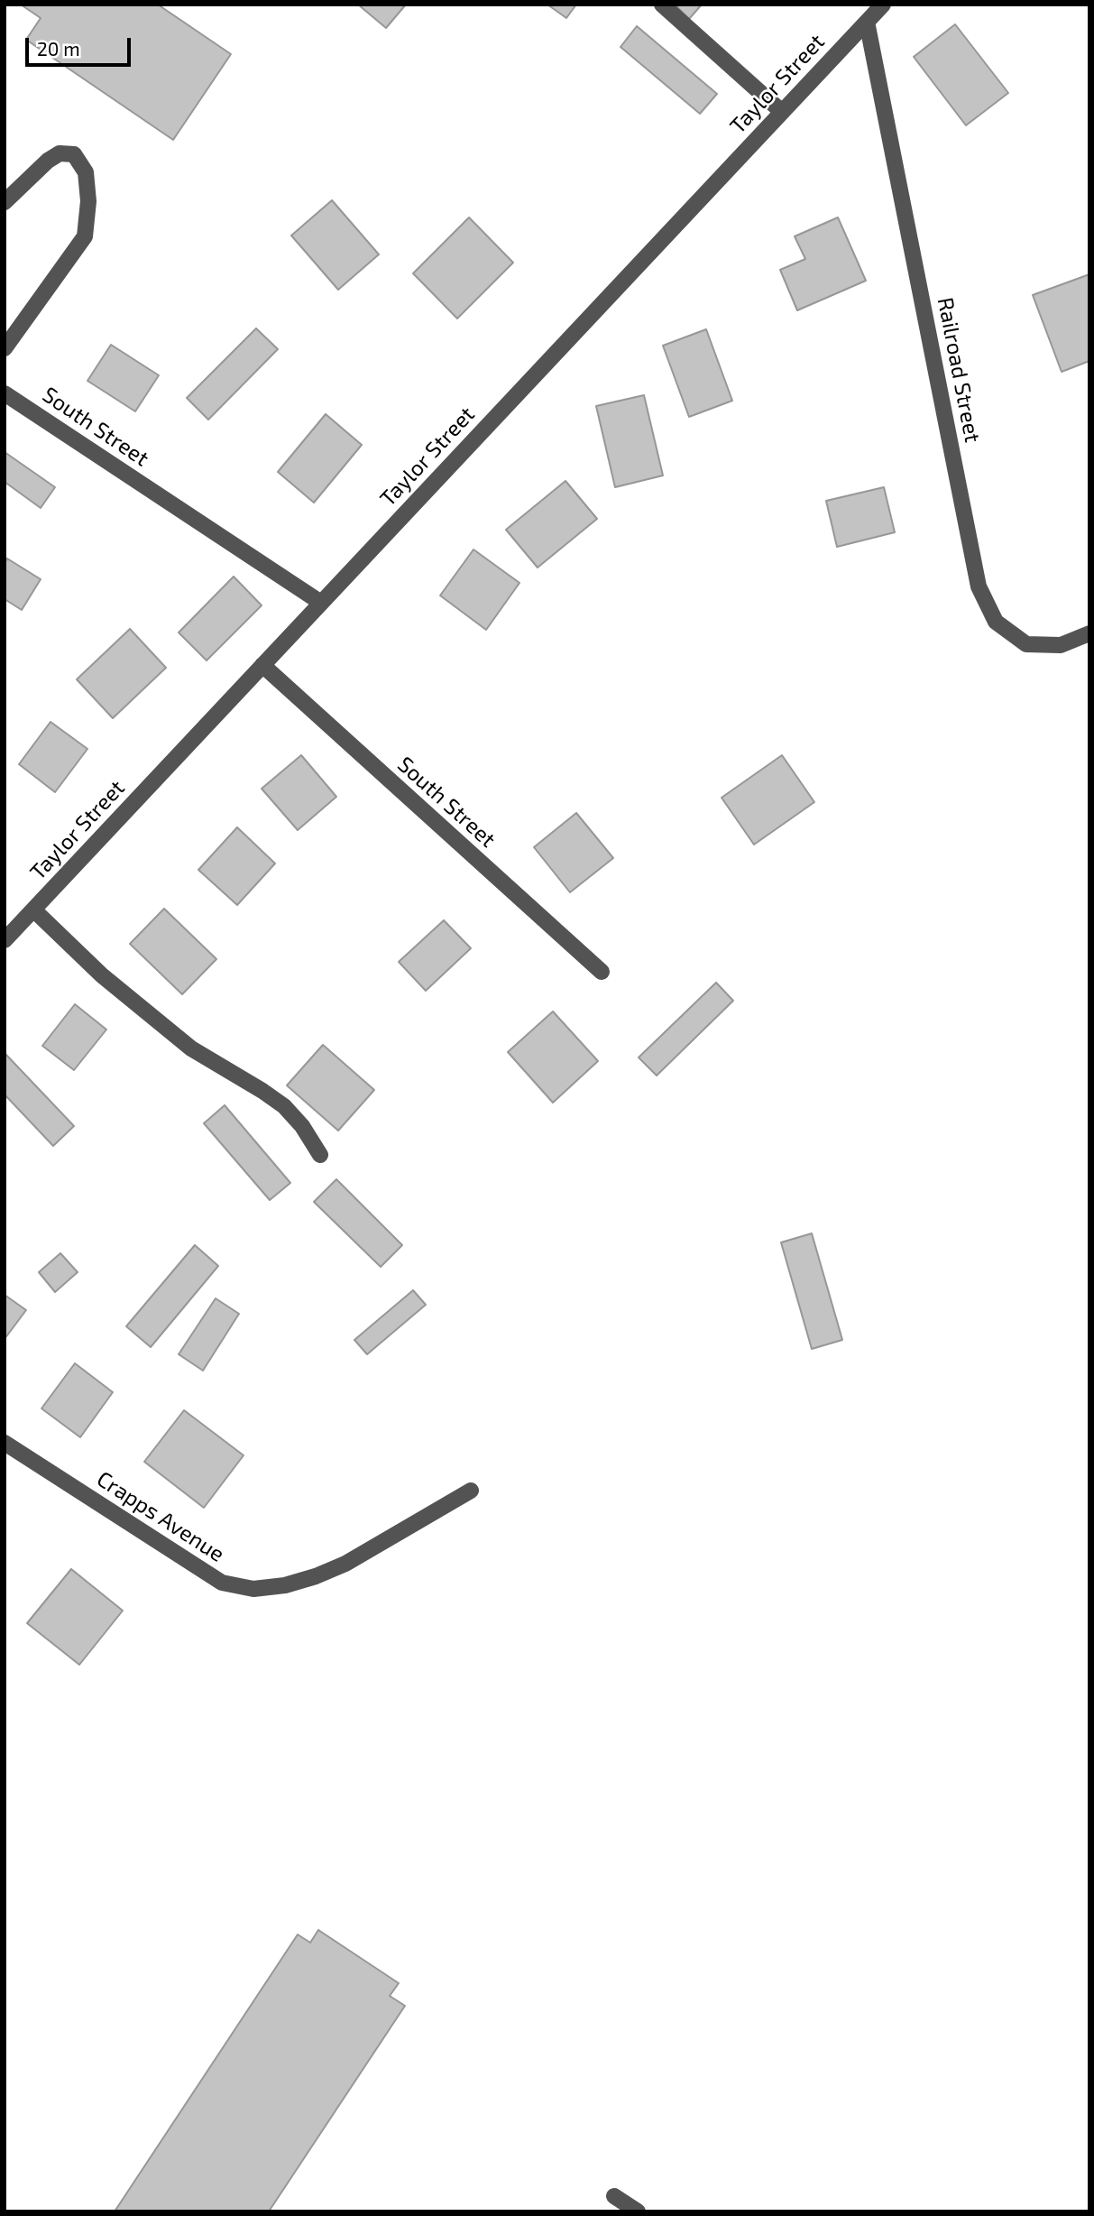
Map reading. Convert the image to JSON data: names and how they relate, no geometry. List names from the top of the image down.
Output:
{
  "streets": {
    "street": [
      "Taylor Street",
      "Railroad Street",
      "South Street",
      "Crapps Avenue"
    ]
  },
  "crossings": [
    ["Taylor Street", "Railroad Street"],
    ["Taylor Street", "South Street"]
  ],
  "scale_bar": "20 m"
}
